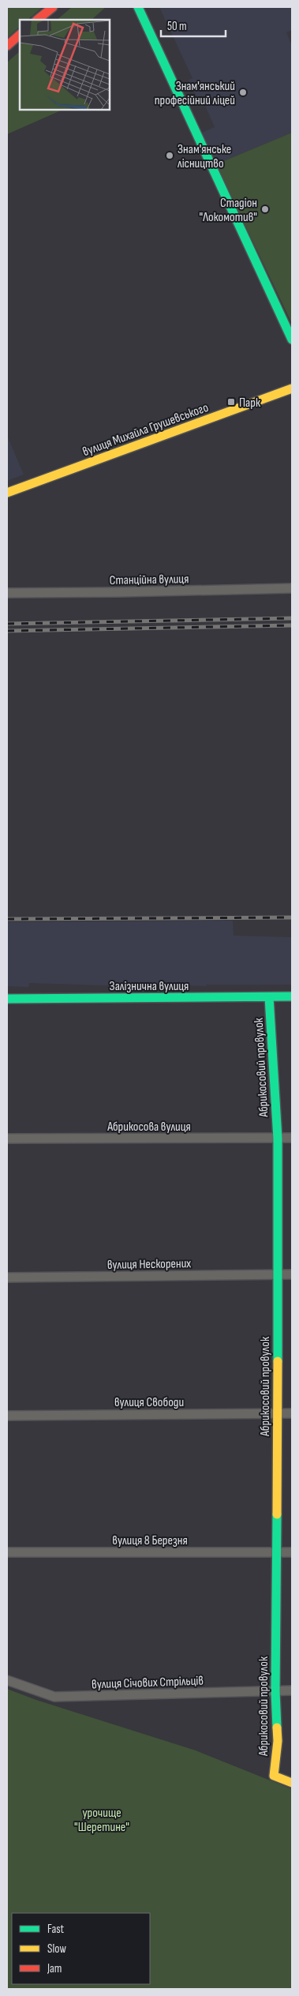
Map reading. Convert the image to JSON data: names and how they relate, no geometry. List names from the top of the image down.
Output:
{
  "streets": {
    "street": [
      "вулиця Михайла Грушевського",
      "Станційна вулиця",
      "Залізнична вулиця",
      "Абрикосовий провулок",
      "Абрикосова вулиця",
      "вулиця Нескорених",
      "вулиця Свободи",
      "вулиця 8 Березня",
      "вулиця Січових Стрільців"
    ]
  },
  "crossings": [
    ["Залізнична вулиця", "Абрикосовий провулок"],
    ["Абрикосовий провулок", "Абрикосова вулиця"],
    ["Абрикосовий провулок", "вулиця Нескорених"],
    ["Абрикосовий провулок", "вулиця Свободи"],
    ["Абрикосовий провулок", "вулиця 8 Березня"],
    ["Абрикосовий провулок", "вулиця Січових Стрільців"]
  ],
  "parks": ["урочище \"Шеретине\""],
  "places": {
    "other": ["Знам'янський професійний ліцей", "Знам'янське лісництво", "Стадіон \"Локомотив\""],
    "transit": ["Парк"]
  },
  "legend": ["Fast", "Slow", "Jam"],
  "scale_bar": "50 m"
}
